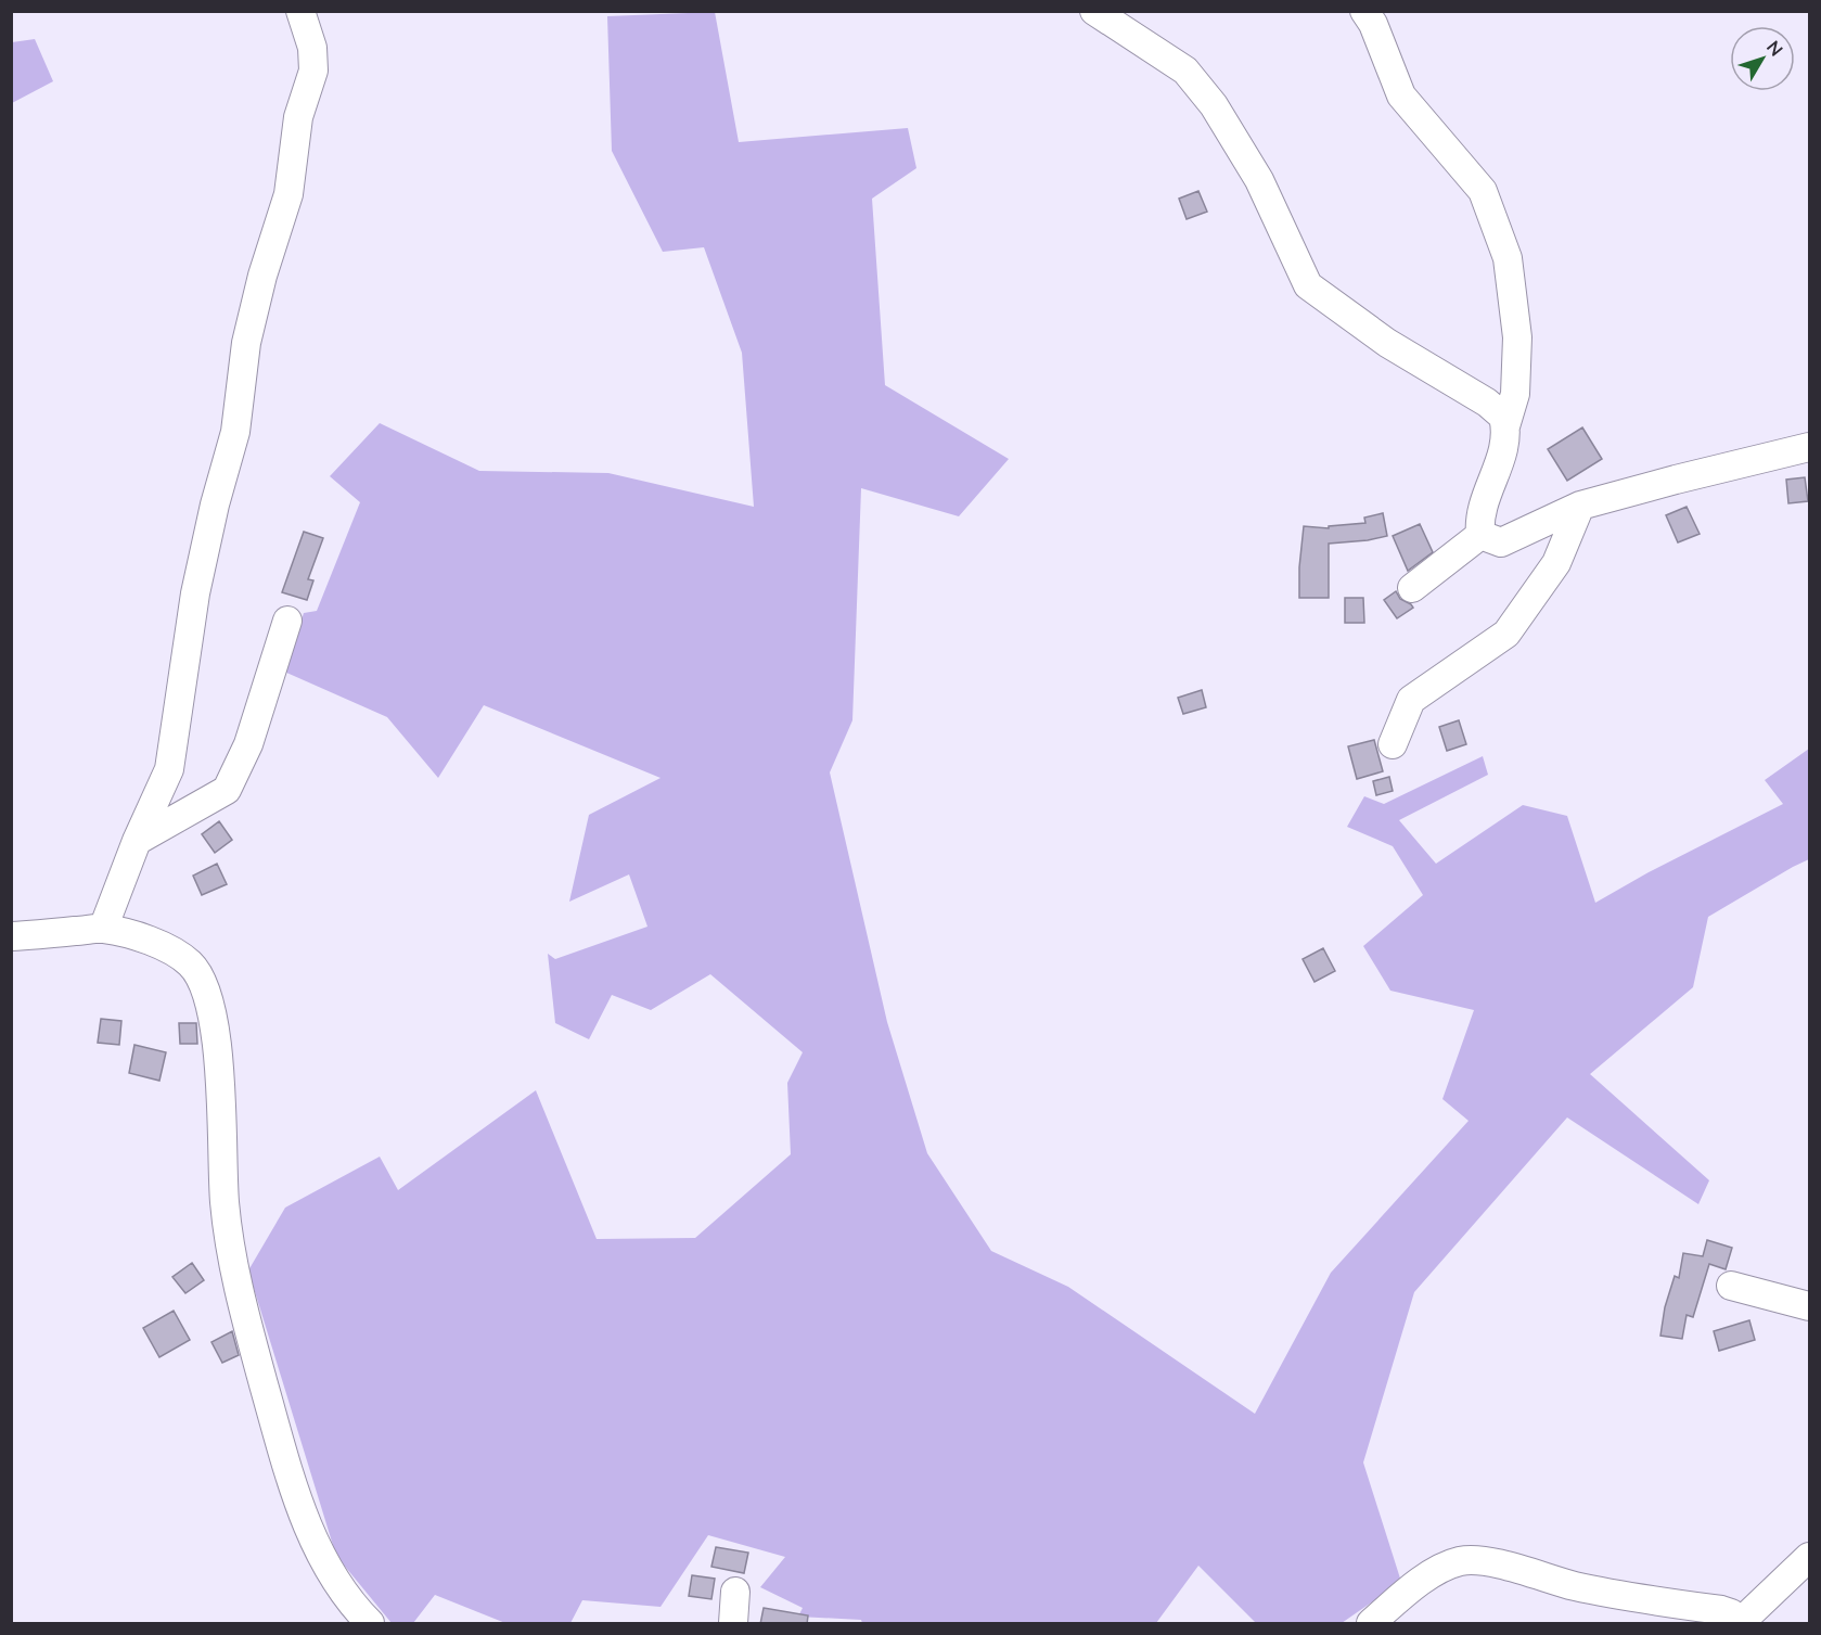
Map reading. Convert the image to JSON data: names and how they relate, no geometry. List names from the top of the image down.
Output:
{
  "north": "top right"
}
